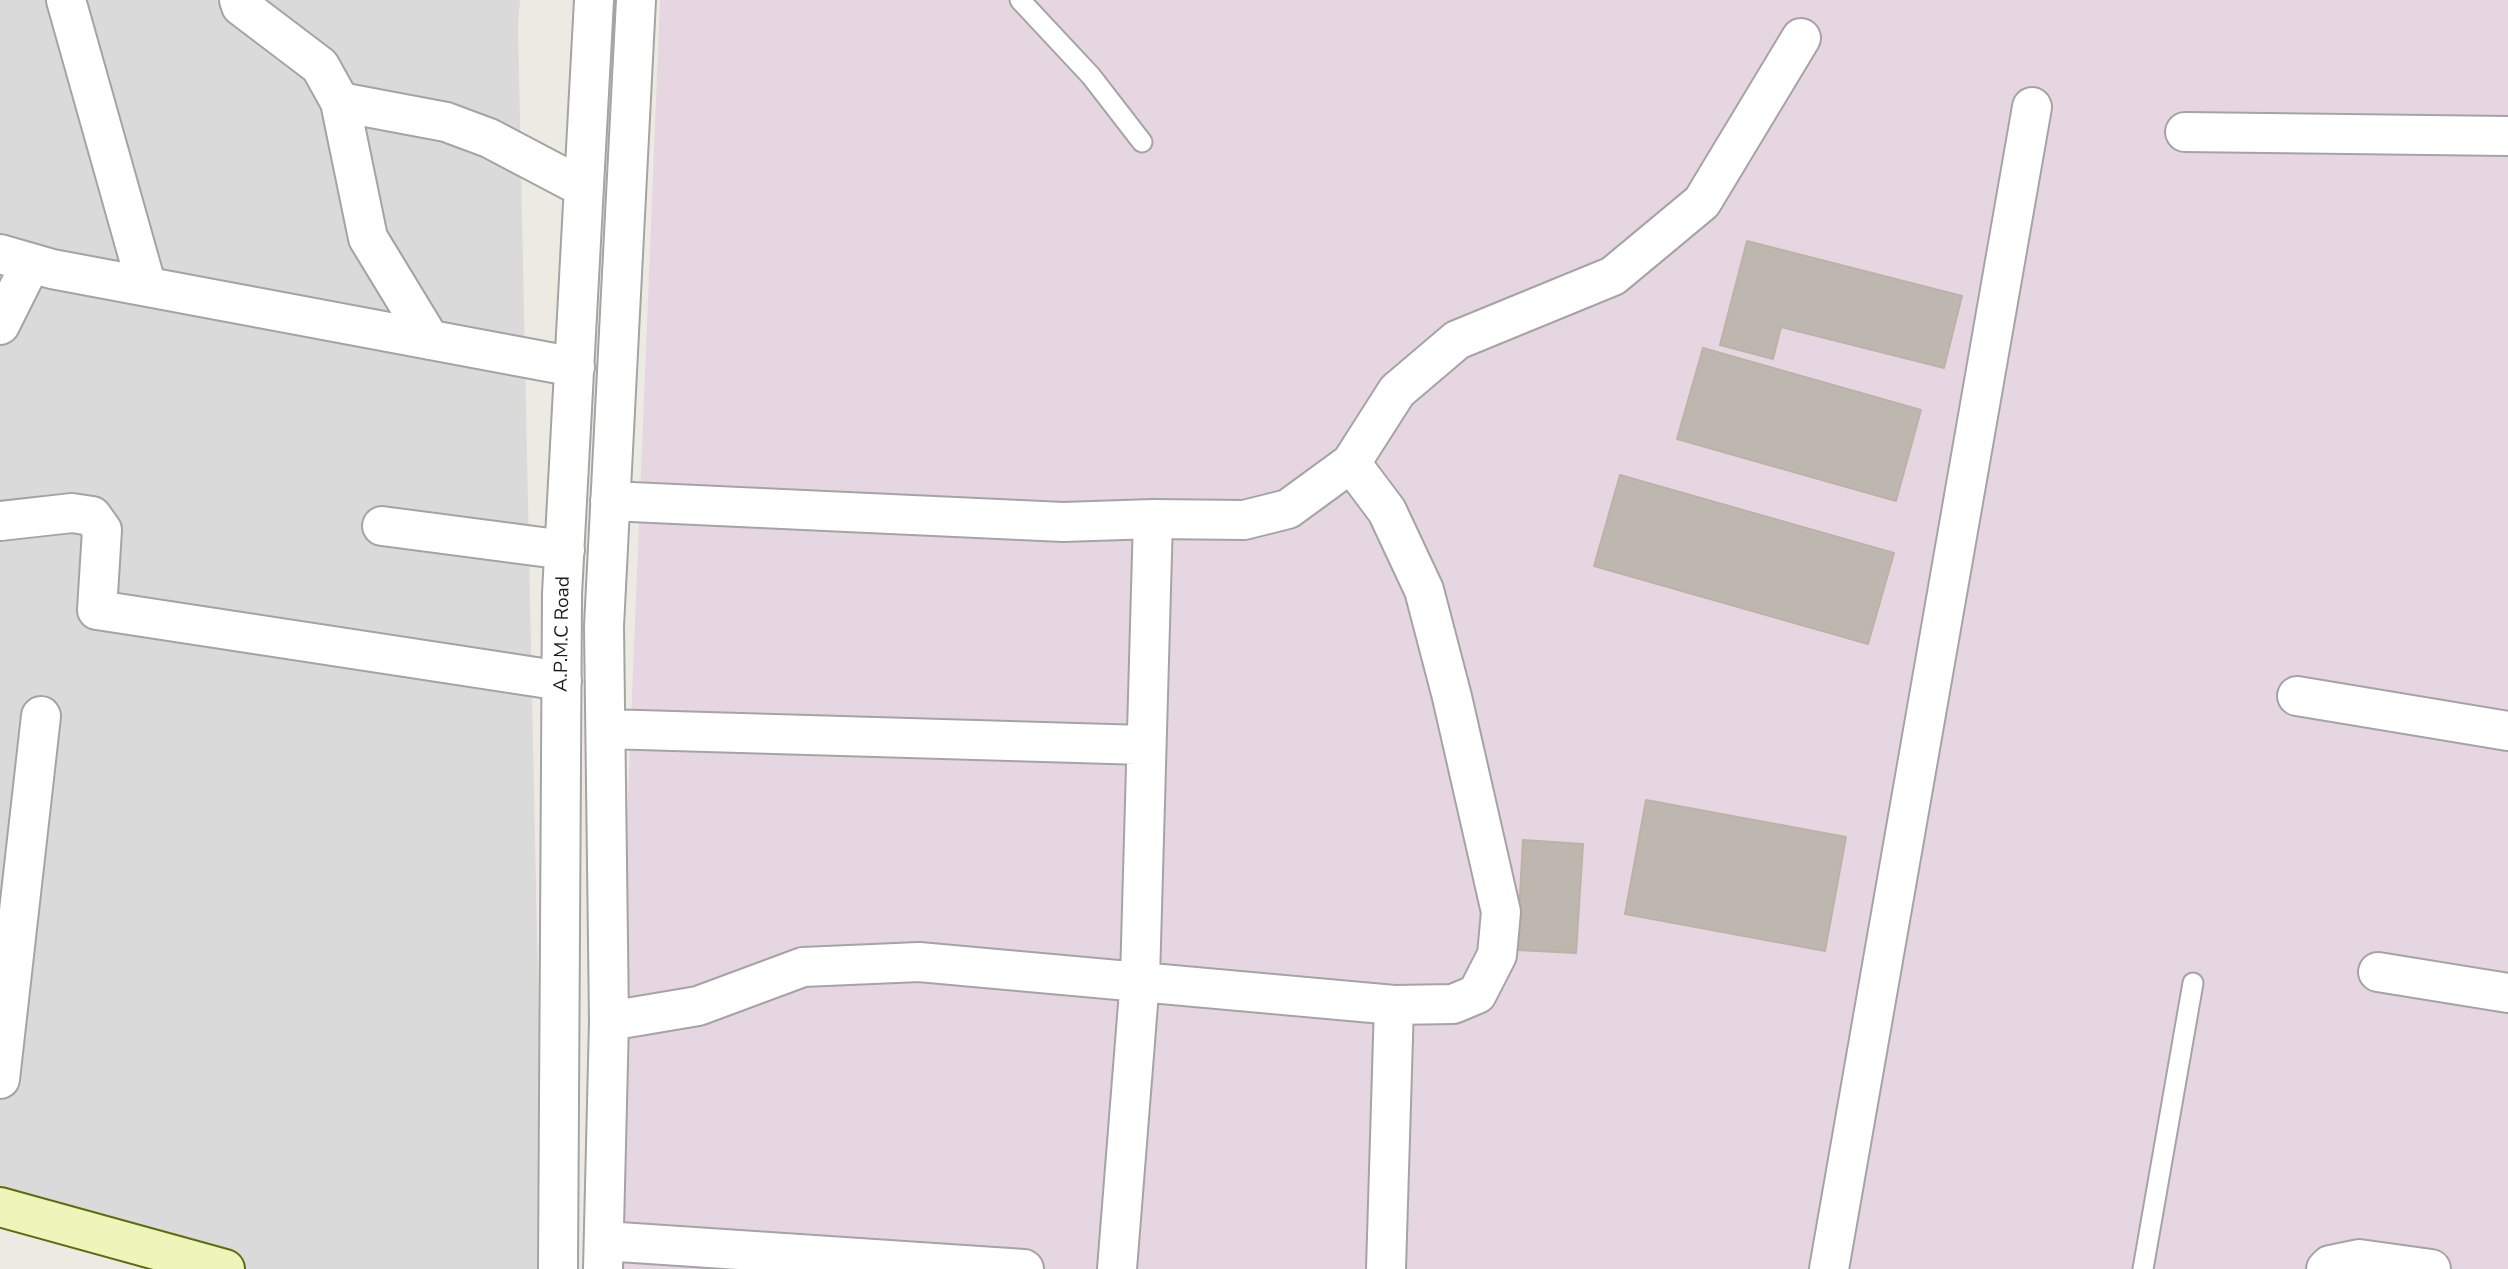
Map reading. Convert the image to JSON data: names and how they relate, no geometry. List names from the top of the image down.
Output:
{
  "streets": {
    "street": ["A.P.M.C Road"]
  }
}
